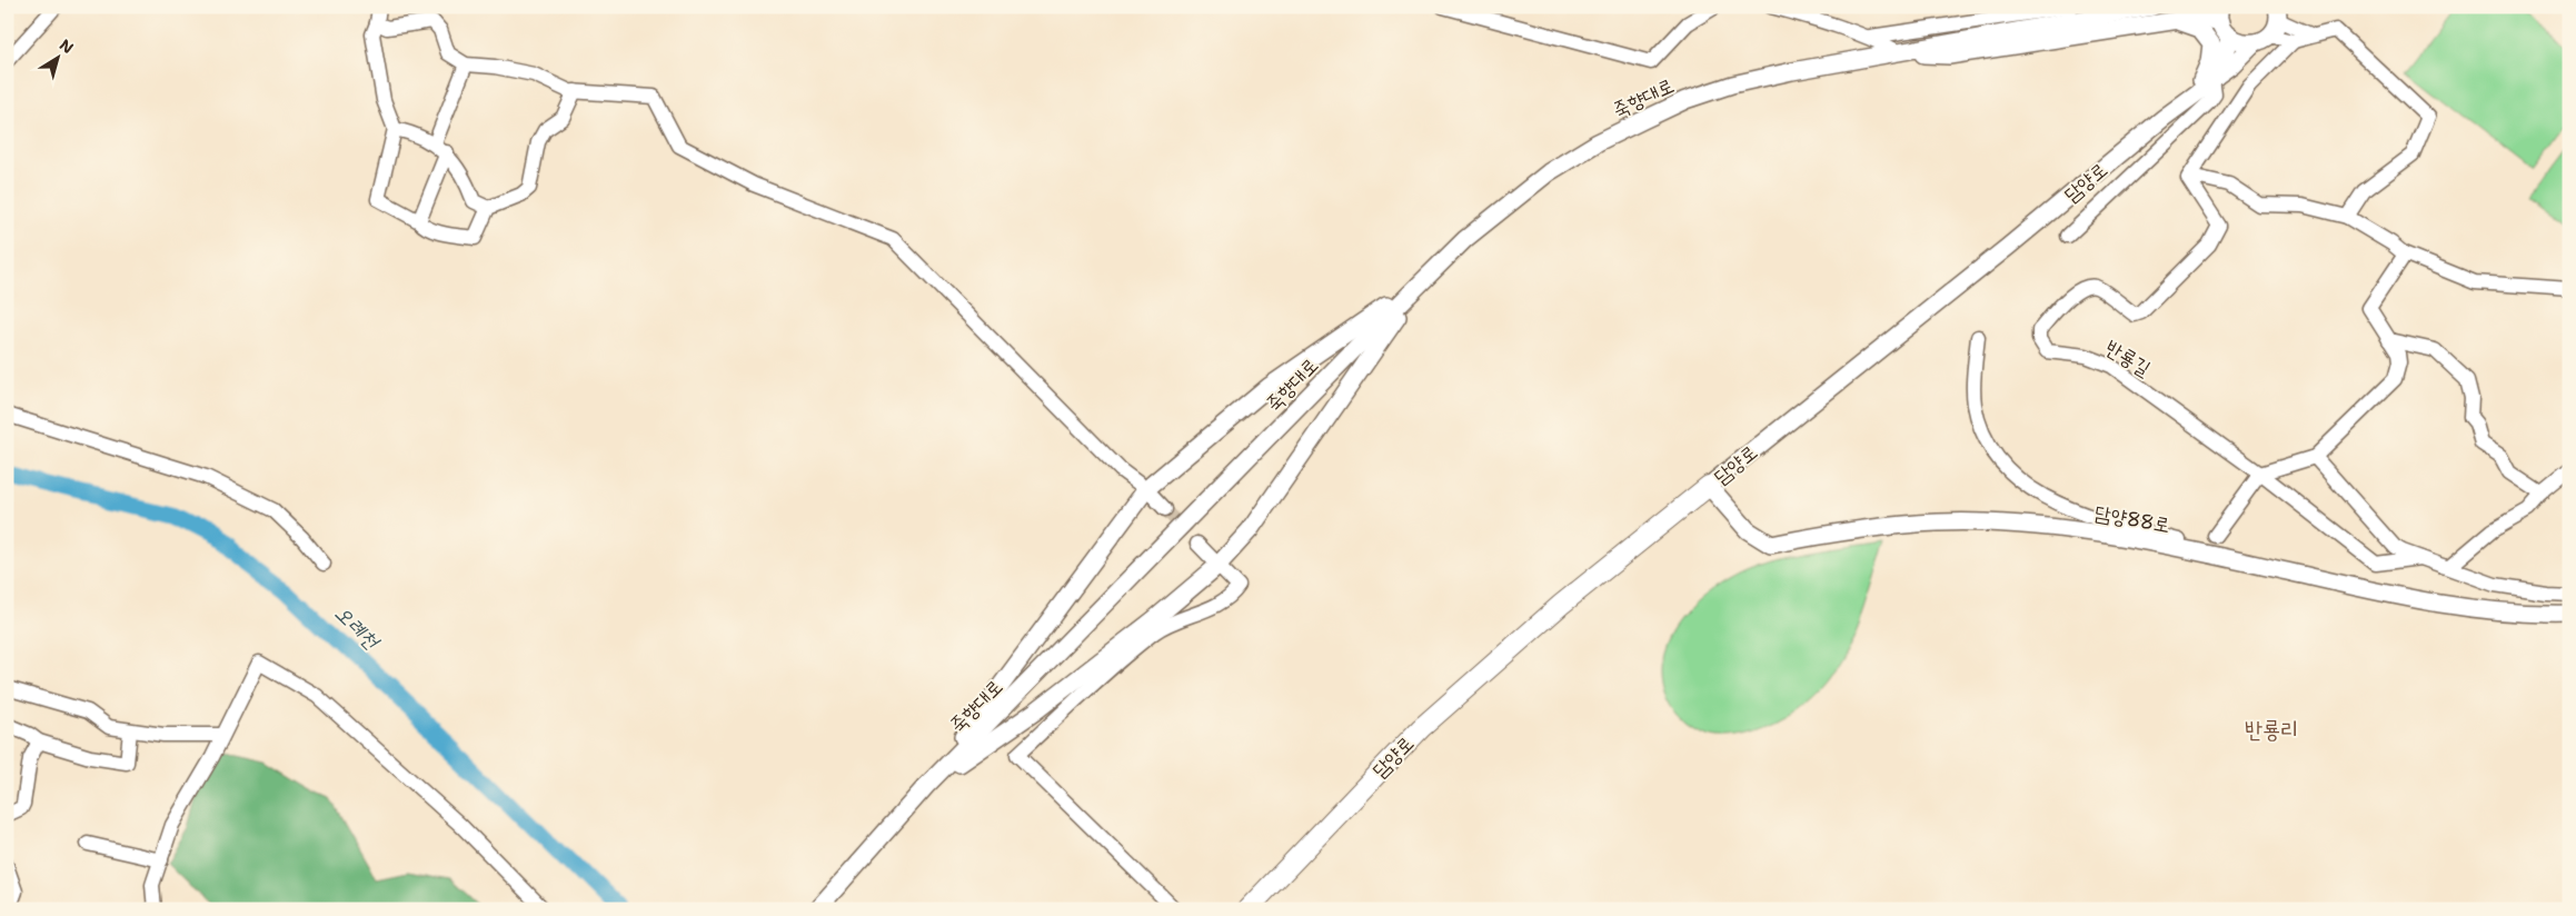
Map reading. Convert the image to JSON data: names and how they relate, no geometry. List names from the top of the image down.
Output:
{
  "streets": {
    "highway": ["담양로"],
    "main road": ["죽향대로", "담양88로"],
    "street": ["반룡길"]
  },
  "crossings": [
    ["담양로", "담양88로"]
  ],
  "districts": ["반룡리"],
  "water": ["오례천"],
  "north": "top right"
}
